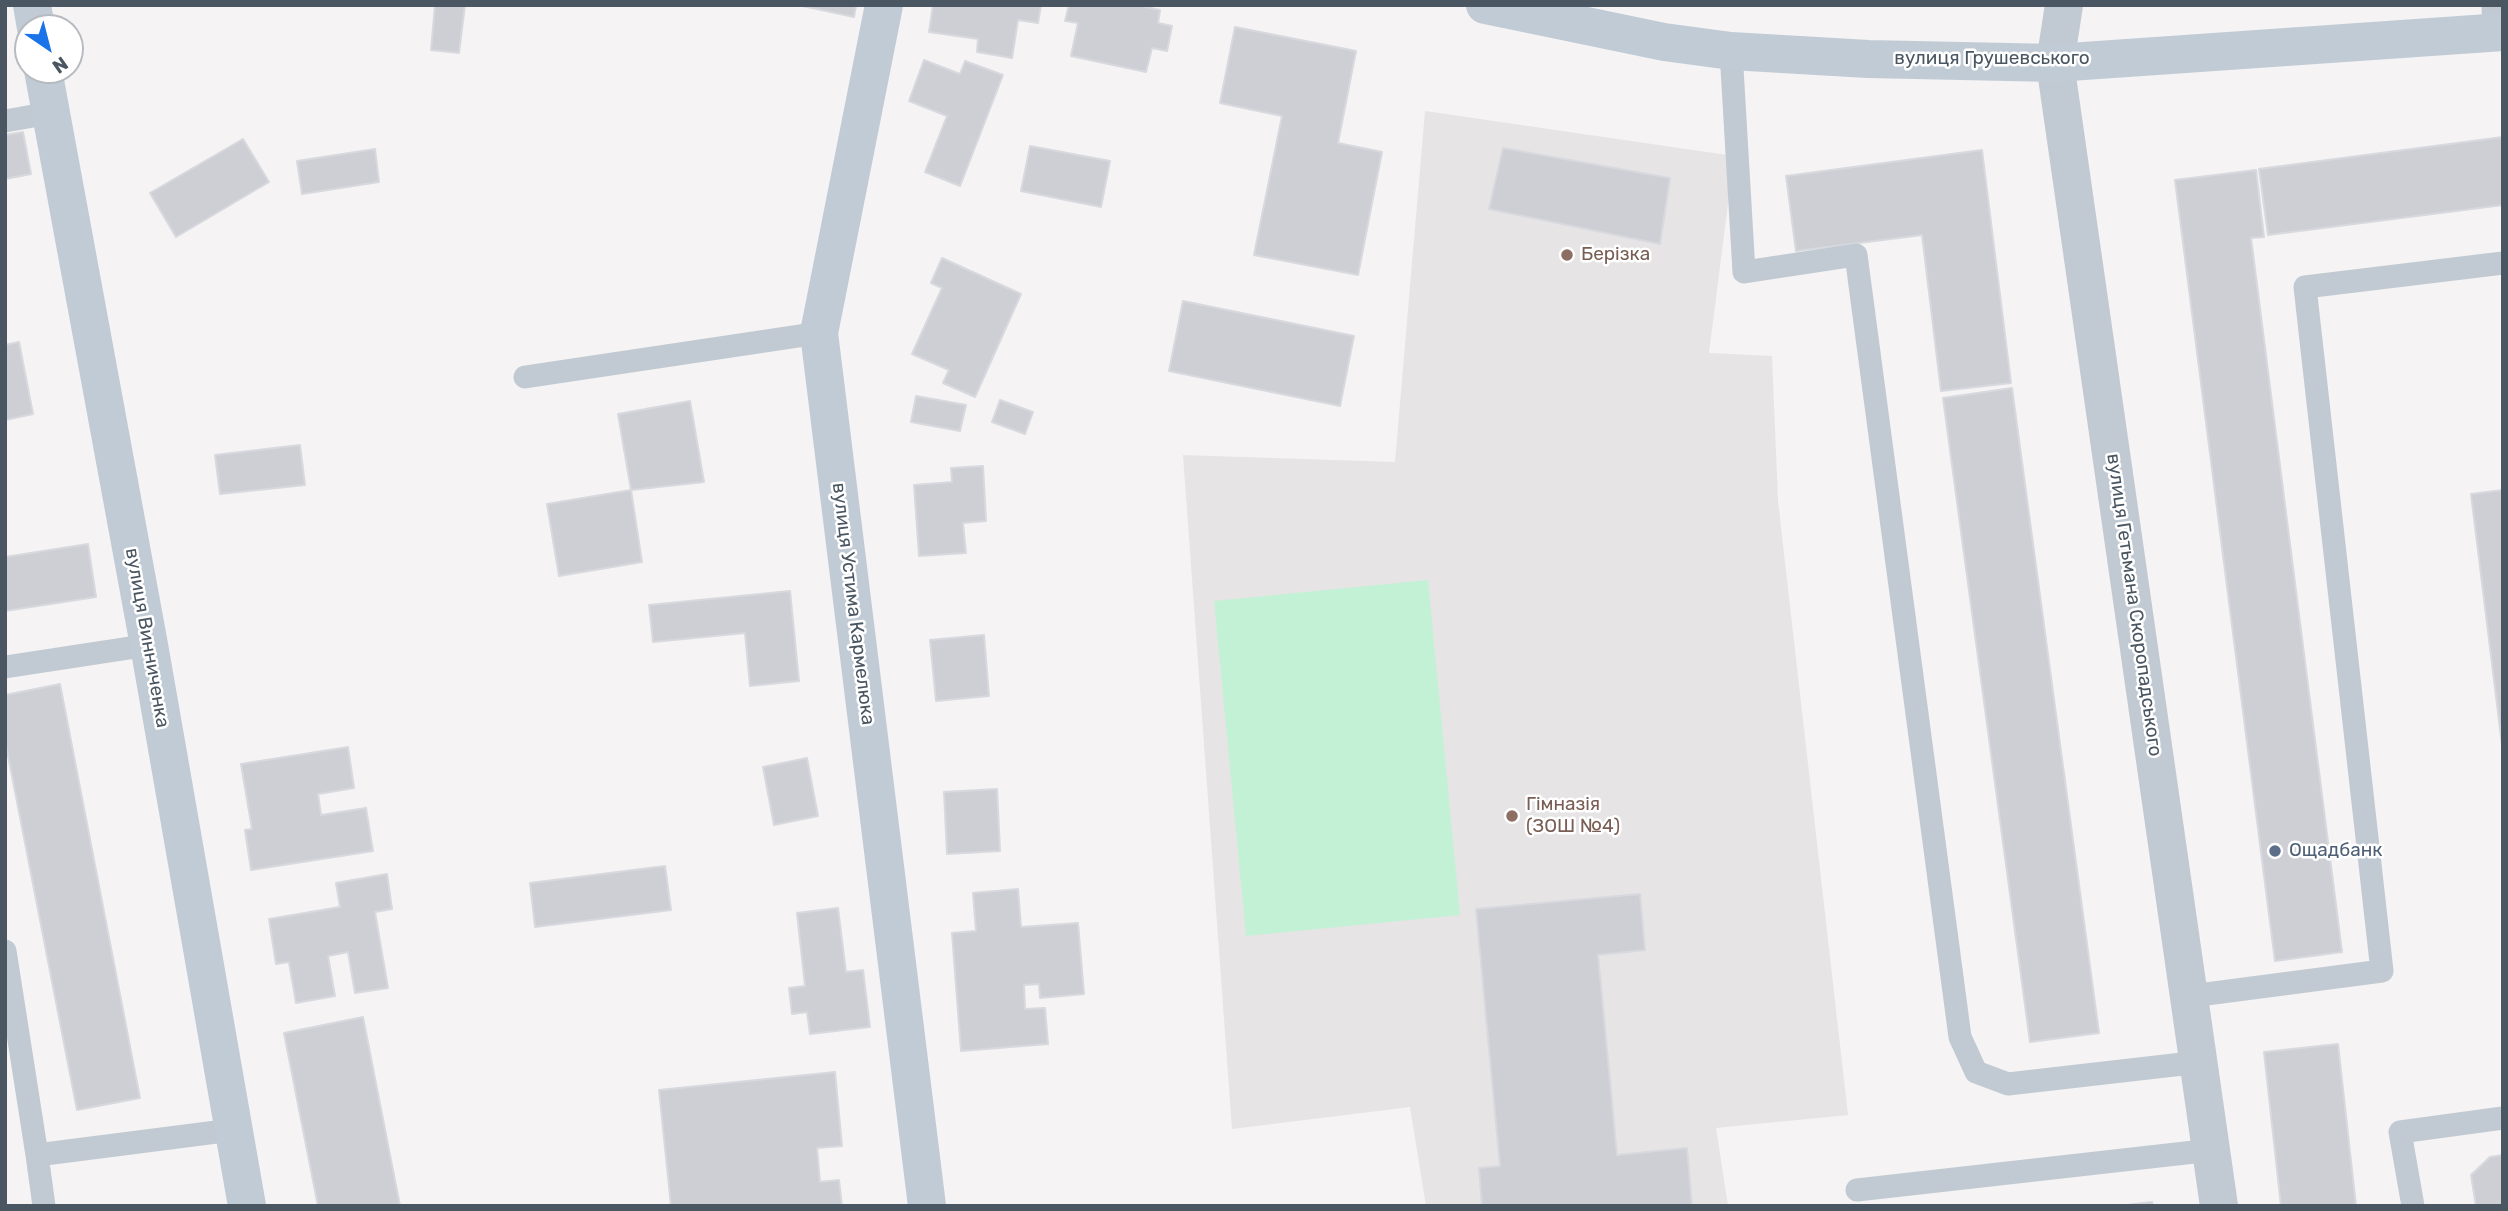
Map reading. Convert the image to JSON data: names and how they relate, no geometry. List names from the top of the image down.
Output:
{
  "streets": {
    "street": [
      "вулиця Грушевського",
      "вулиця Устима Кармелюка",
      "вулиця Гетьмана Скоропадського",
      "вулиця Винниченка"
    ]
  },
  "crossings": [
    ["вулиця Грушевського", "вулиця Гетьмана Скоропадського"]
  ],
  "places": ["Берізка", "Гімназія (ЗОШ №4)", "Ощадбанк"],
  "north": "bottom right"
}
